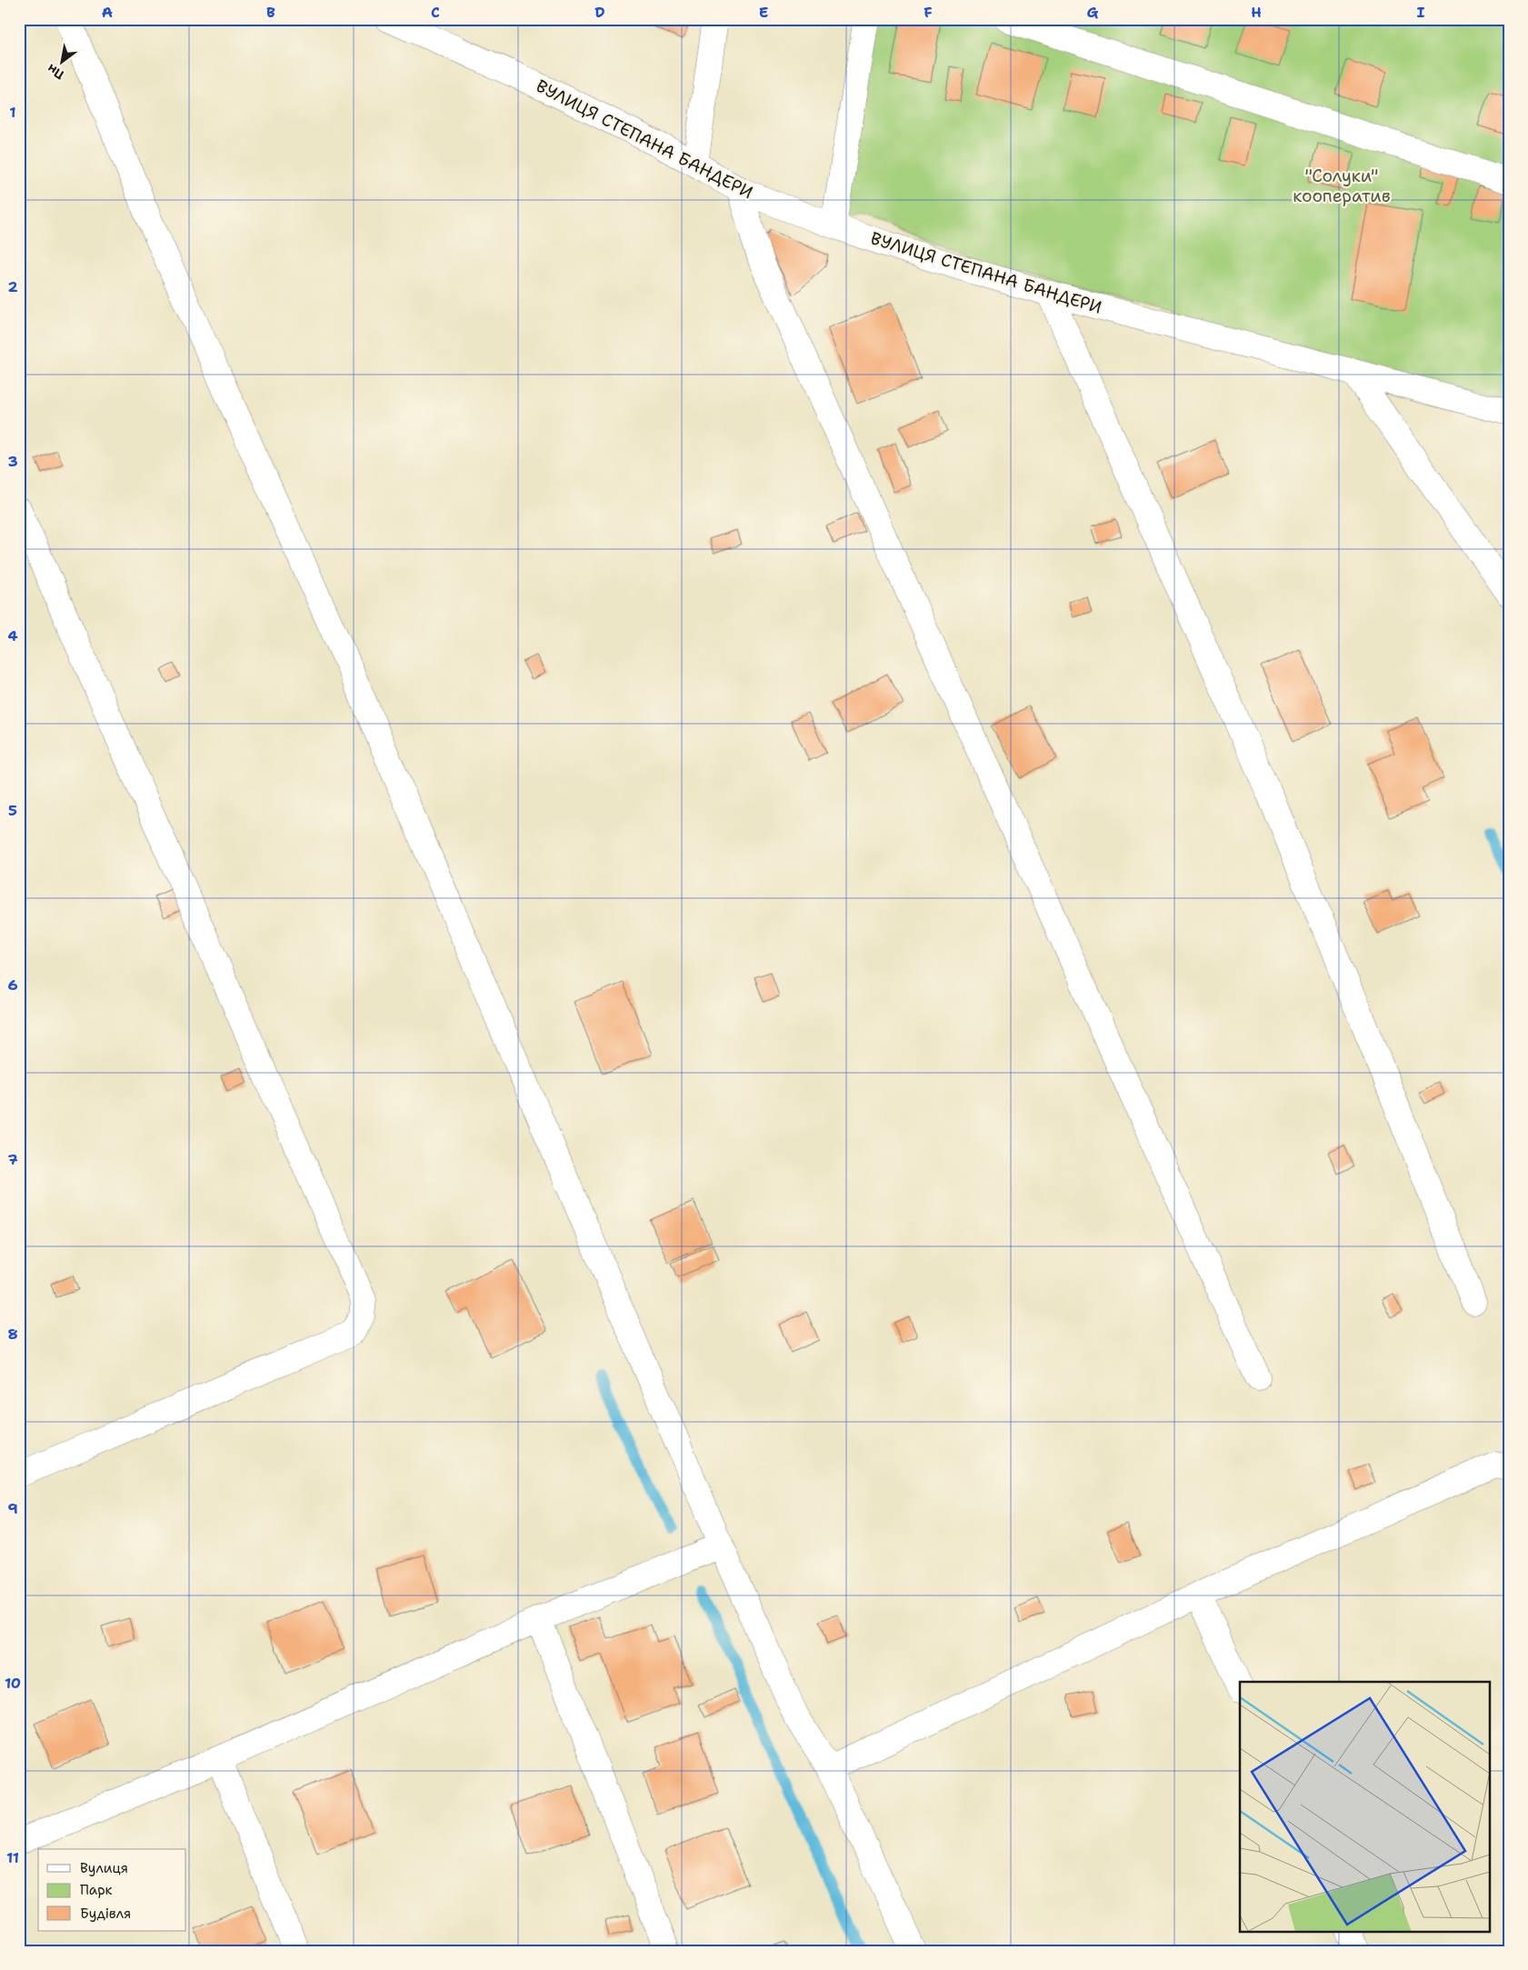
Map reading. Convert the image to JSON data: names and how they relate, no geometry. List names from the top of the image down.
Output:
{
  "streets": {
    "street": ["ВУЛИЦЯ СТЕПАНА БАНДЕРИ"]
  },
  "parks": ["\"Солуки\" кооператив"],
  "legend": ["Вулиця", "Парк", "Будівля"],
  "north": "bottom left",
  "grid": {
    "columns": [
      "A",
      "B",
      "C",
      "D",
      "E",
      "F",
      "G",
      "H",
      "I"
    ],
    "rows": [
      "1",
      "2",
      "3",
      "4",
      "5",
      "6",
      "7",
      "8",
      "9",
      "10",
      "11"
    ]
  }
}
